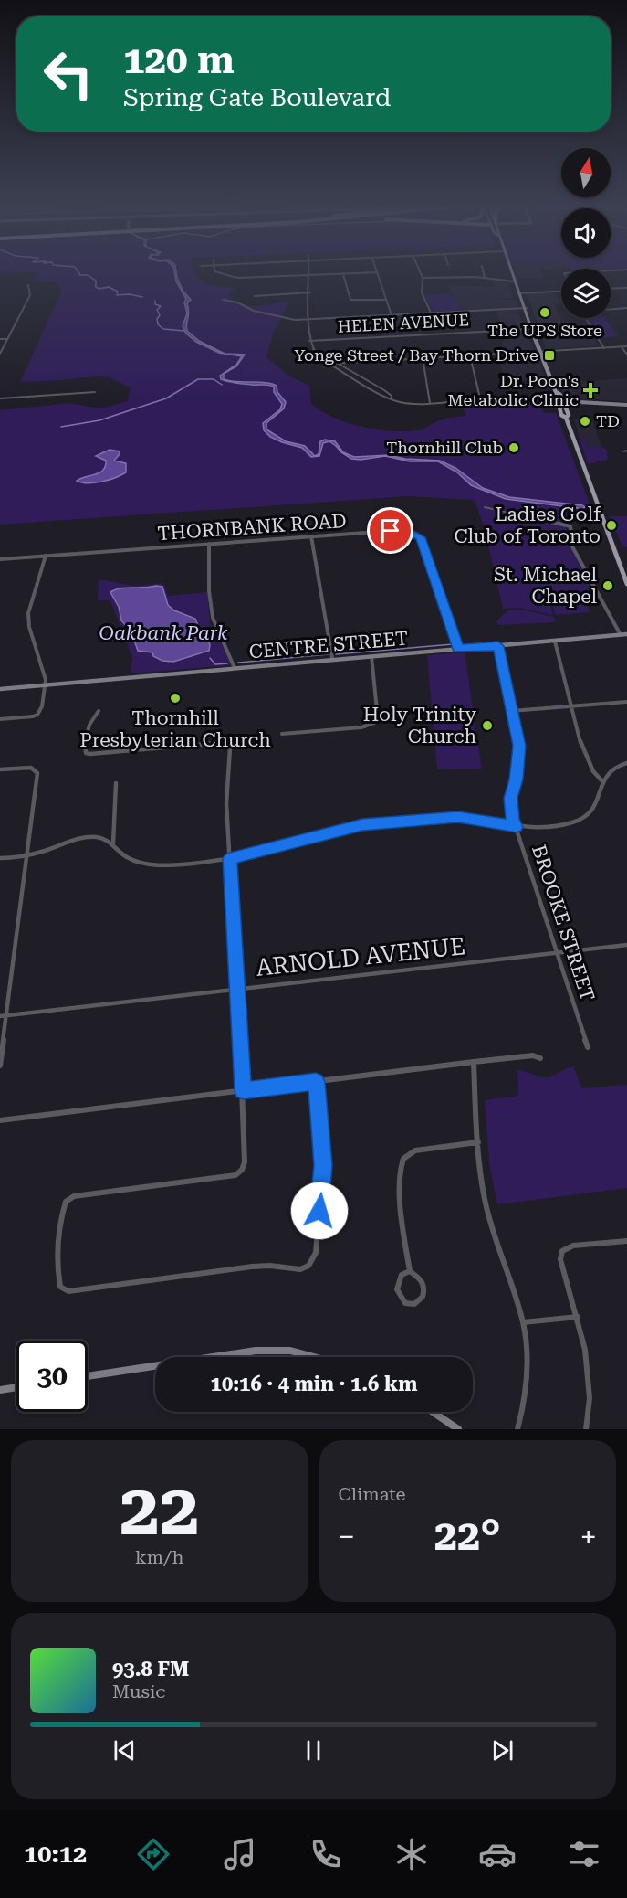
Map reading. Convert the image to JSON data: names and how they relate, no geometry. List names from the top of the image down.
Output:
{
  "streets": {
    "main road": ["CENTRE STREET"],
    "street": [
      "HELEN AVENUE",
      "THORNBANK ROAD",
      "BROOKE STREET",
      "ARNOLD AVENUE"
    ]
  },
  "crossings": [
    ["THORNBANK ROAD", "CENTRE STREET"],
    ["CENTRE STREET", "BROOKE STREET"],
    ["BROOKE STREET", "ARNOLD AVENUE"]
  ],
  "parks": ["Oakbank Park"],
  "places": {
    "other": [
      "The UPS Store",
      "TD",
      "Thornhill Club",
      "Ladies Golf Club of Toronto",
      "St. Michael Chapel",
      "Thornhill Presbyterian Church",
      "Holy Trinity Church"
    ],
    "transit": ["Yonge Street / Bay Thorn Drive"],
    "health": ["Dr. Poon's Metabolic Clinic"]
  },
  "north": "top",
  "page": {
    "turn": ["120 m", "Spring Gate Boulevard"],
    "limit": "30",
    "trip": "10:16 · 4 min · 1.6 km",
    "tile": [
      ["22", "km/h"],
      "Climate"
    ],
    "heat": ["−", "22°", "+"],
    "song": ["93.8 FM", "Music"],
    "tabs": "10:12"
  }
}
